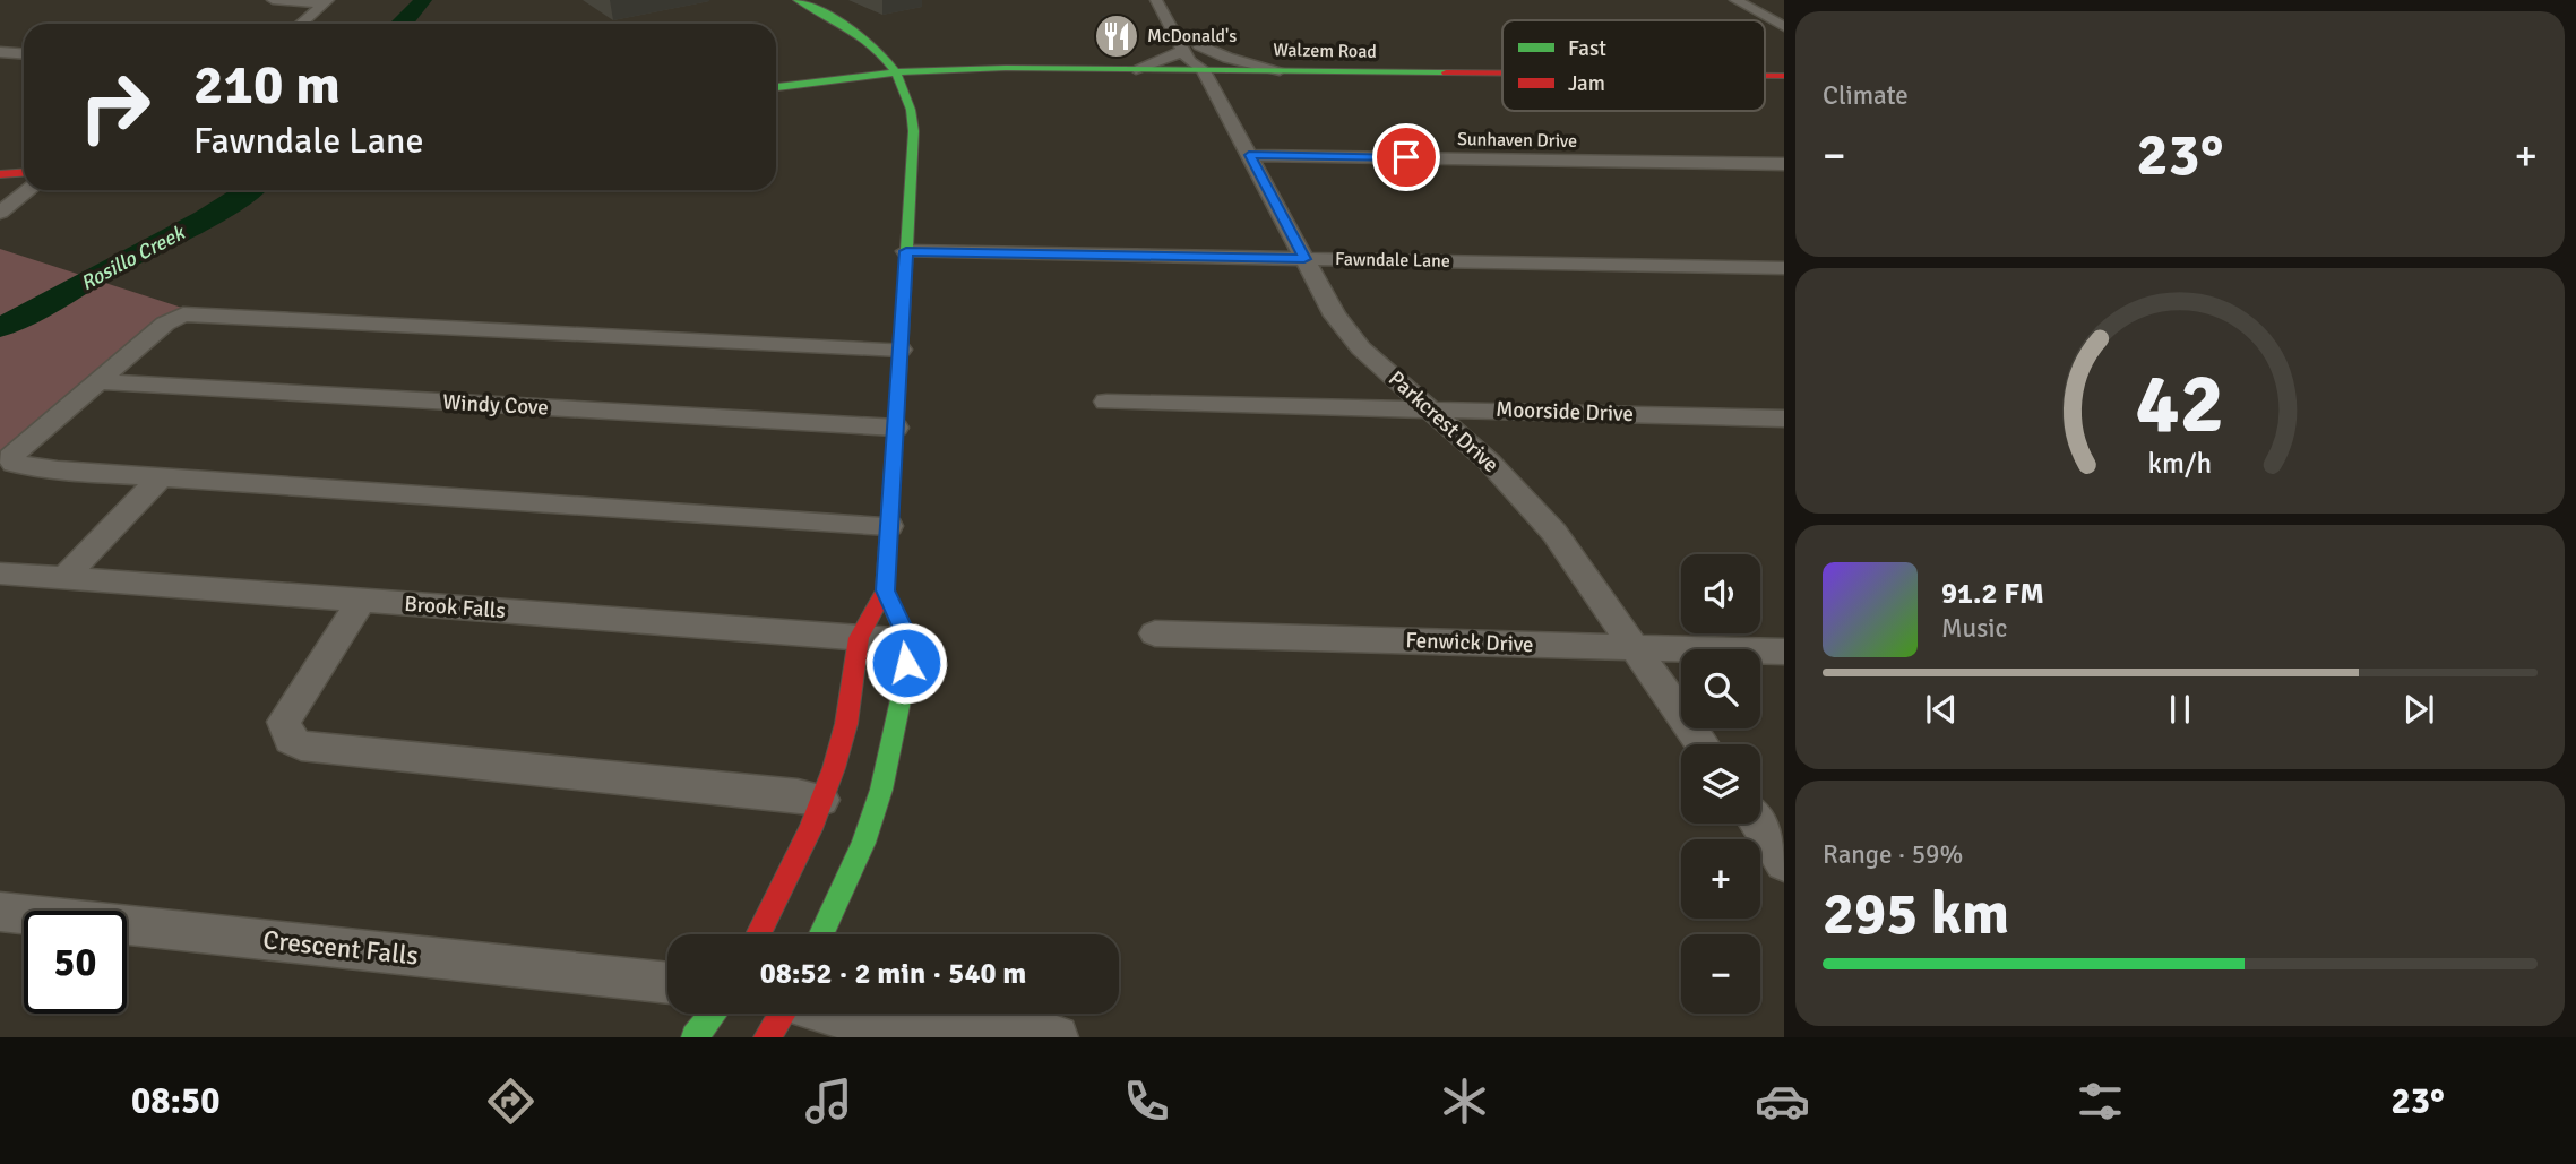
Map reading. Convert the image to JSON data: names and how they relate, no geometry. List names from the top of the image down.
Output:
{
  "streets": {
    "main road": ["Walzem Road"],
    "street": [
      "Sunhaven Drive",
      "Fawndale Lane",
      "Windy Cove",
      "Moorside Drive",
      "Parkcrest Drive",
      "Brook Falls",
      "Fenwick Drive",
      "Crescent Falls"
    ]
  },
  "crossings": [
    ["Walzem Road", "Parkcrest Drive"],
    ["Sunhaven Drive", "Parkcrest Drive"],
    ["Fawndale Lane", "Parkcrest Drive"],
    ["Moorside Drive", "Parkcrest Drive"],
    ["Parkcrest Drive", "Fenwick Drive"]
  ],
  "water": ["Rosillo Creek"],
  "places": {
    "restaurant": ["McDonald's"]
  },
  "legend": ["Fast", "Jam"],
  "page": {
    "tile": [
      "Climate",
      ["Range · 59%", "295 km"]
    ],
    "turn": ["210 m", "Fawndale Lane"],
    "heat": ["−", "23°", "+"],
    "map_buttons": ["+", "−"],
    "song": ["91.2 FM", "Music"],
    "limit": "50",
    "trip": "08:52 · 2 min · 540 m",
    "tabs": ["08:50", "23°"],
    "gauge": ["42", "km/h"]
  }
}
